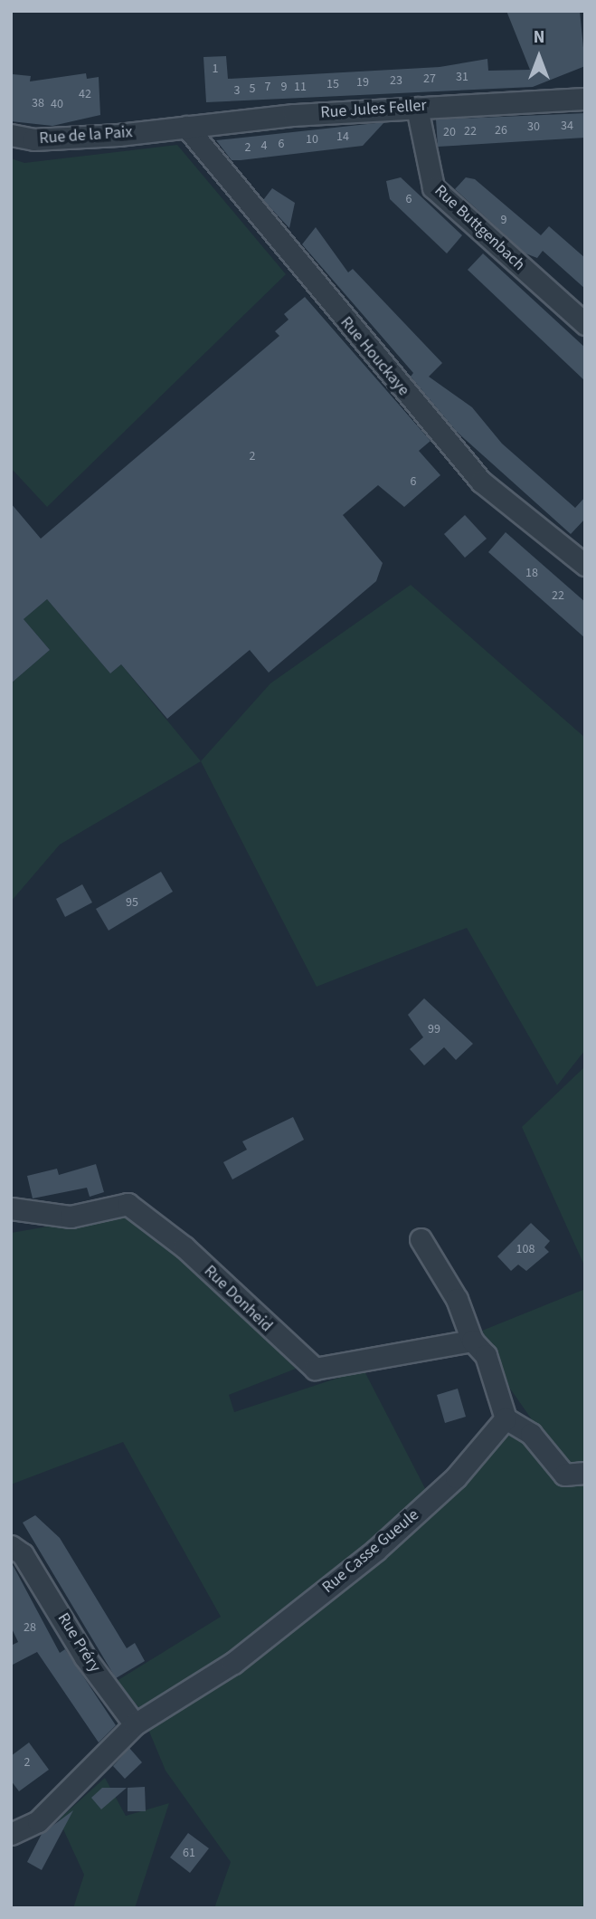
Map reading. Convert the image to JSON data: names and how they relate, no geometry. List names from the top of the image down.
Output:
{
  "streets": {
    "street": [
      "Rue Jules Feller",
      "Rue de la Paix",
      "Rue Buttgenbach",
      "Rue Houckaye",
      "Rue Donheid",
      "Rue Casse Gueule",
      "Rue Préry"
    ]
  },
  "crossings": [
    ["Rue Jules Feller", "Rue de la Paix"],
    ["Rue Jules Feller", "Rue Buttgenbach"],
    ["Rue Jules Feller", "Rue Houckaye"],
    ["Rue Casse Gueule", "Rue Préry"]
  ],
  "house_numbers": [
    "1",
    "31",
    "27",
    "23",
    "19",
    "15",
    "7",
    "9",
    "11",
    "5",
    "3",
    "42",
    "38",
    "40",
    "34",
    "30",
    "26",
    "22",
    "20",
    "14",
    "10",
    "6",
    "4",
    "2",
    "6",
    "9",
    "2",
    "6",
    "18",
    "22",
    "95",
    "99",
    "108",
    "28",
    "2",
    "61"
  ],
  "north": "top"
}
